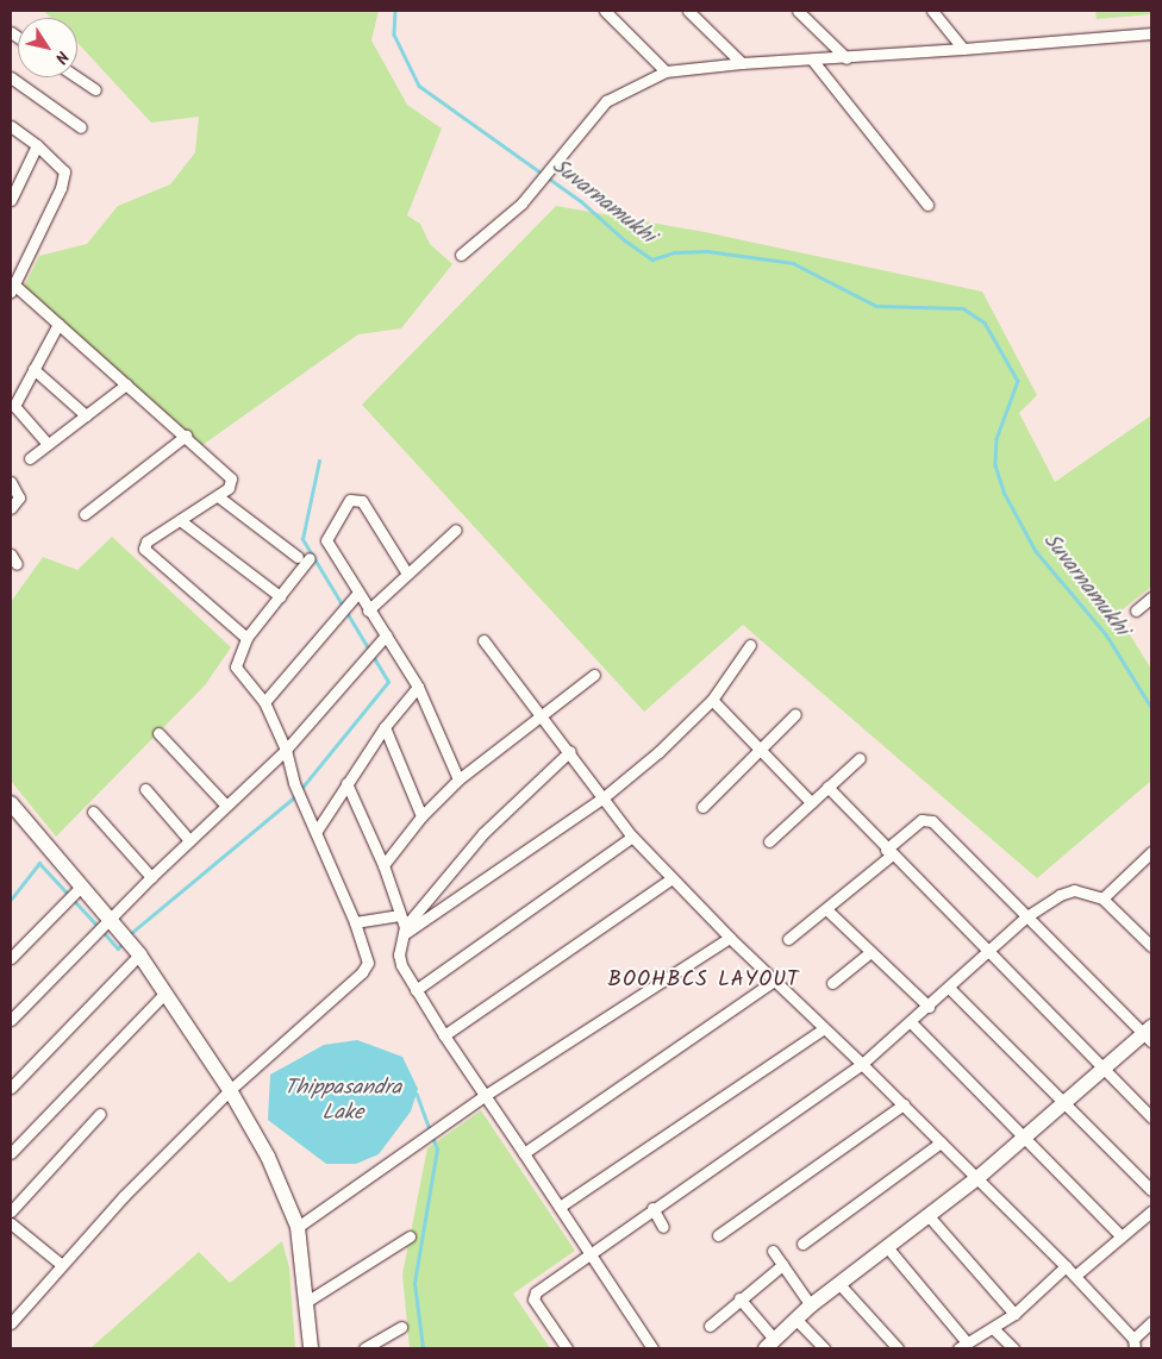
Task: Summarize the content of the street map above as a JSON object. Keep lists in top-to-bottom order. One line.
{"districts":["BOOHBCS LAYOUT"],"water":["Suvarnamukhi","Thippasandra Lake"],"north":"bottom right"}
